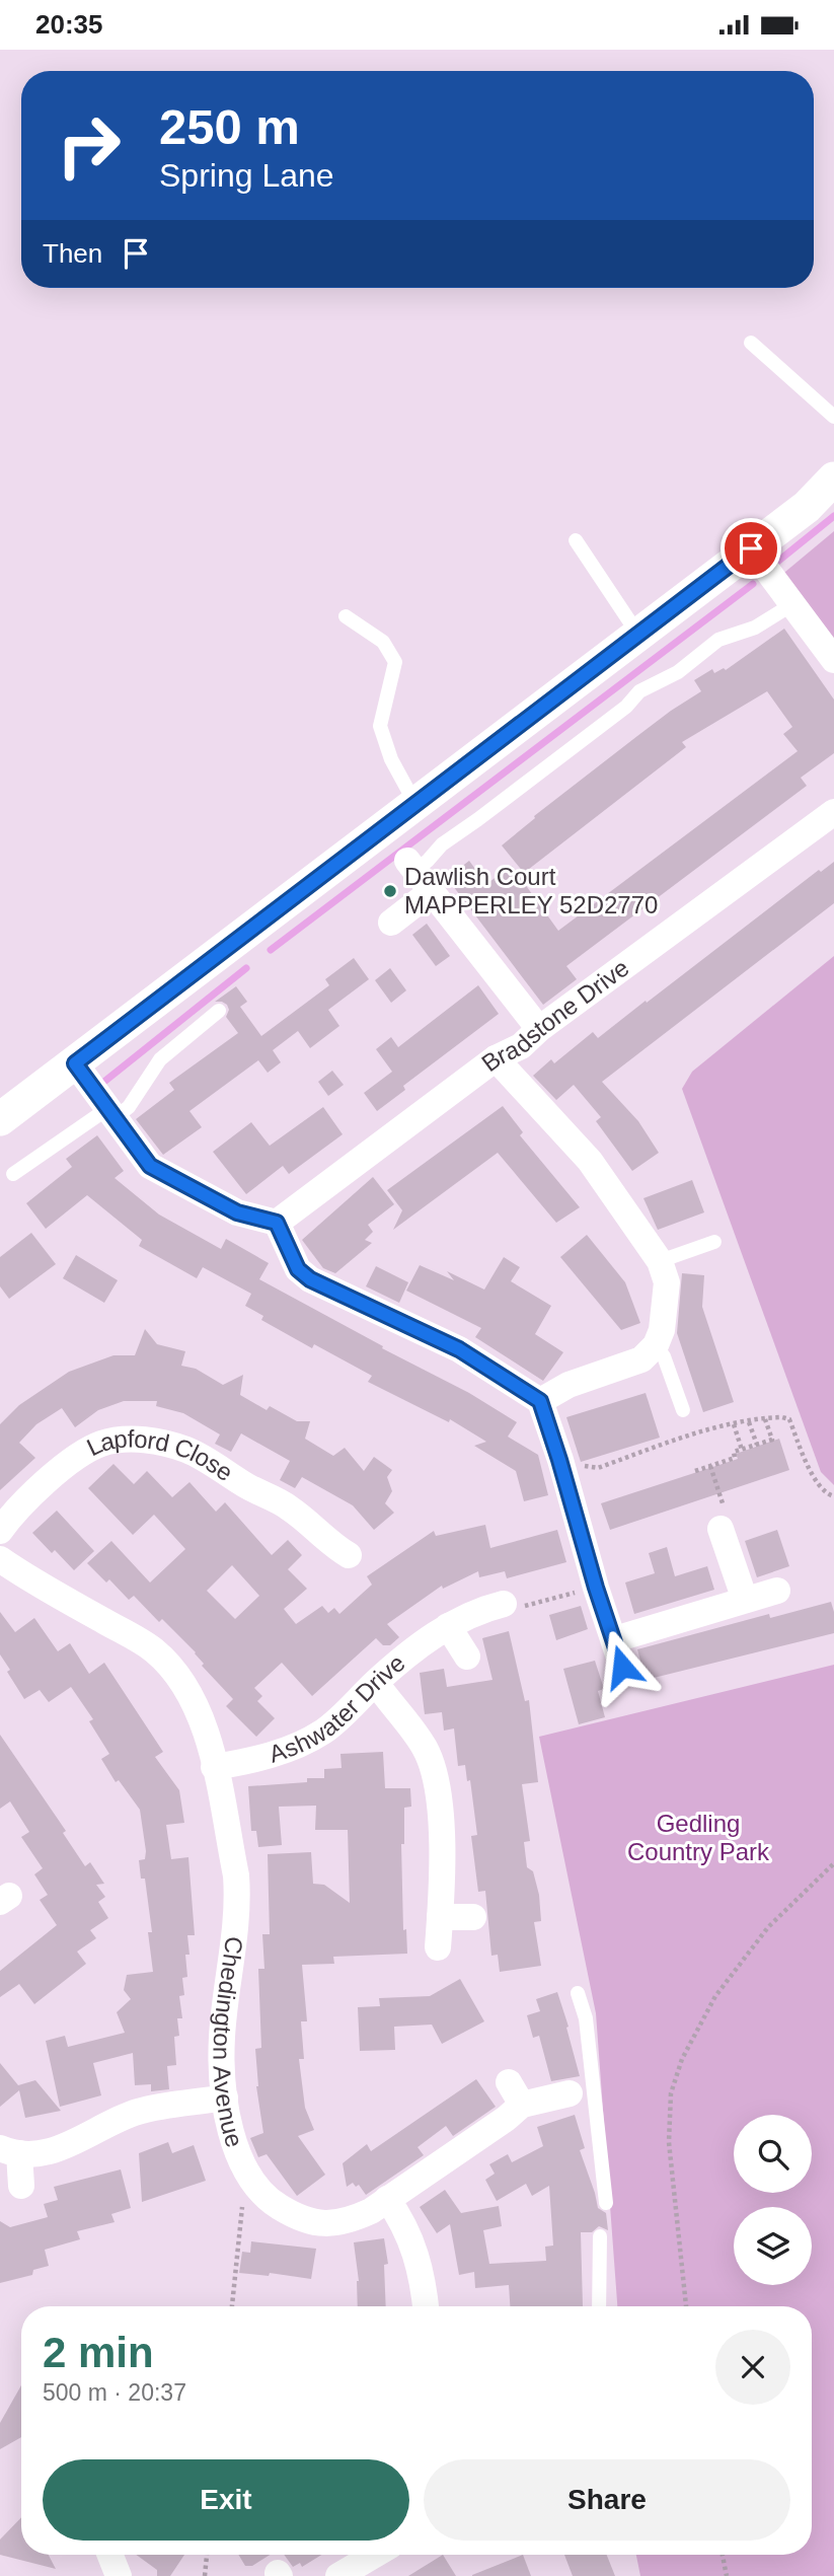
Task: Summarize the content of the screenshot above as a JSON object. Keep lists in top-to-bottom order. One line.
{"streets":{"street":["Bradstone Drive","Lapford Close","Ashwater Drive","Chedington Avenue"]},"crossings":[["Ashwater Drive","Chedington Avenue"]],"parks":["Gedling Country Park"],"places":["Dawlish Court MAPPERLEY 52D2770"],"page":{"status":"20:35","turn":["250 m","Spring Lane"],"then":"Then","heading":["2 min","500 m · 20:37"],"buttons":["Exit","Share"]}}
